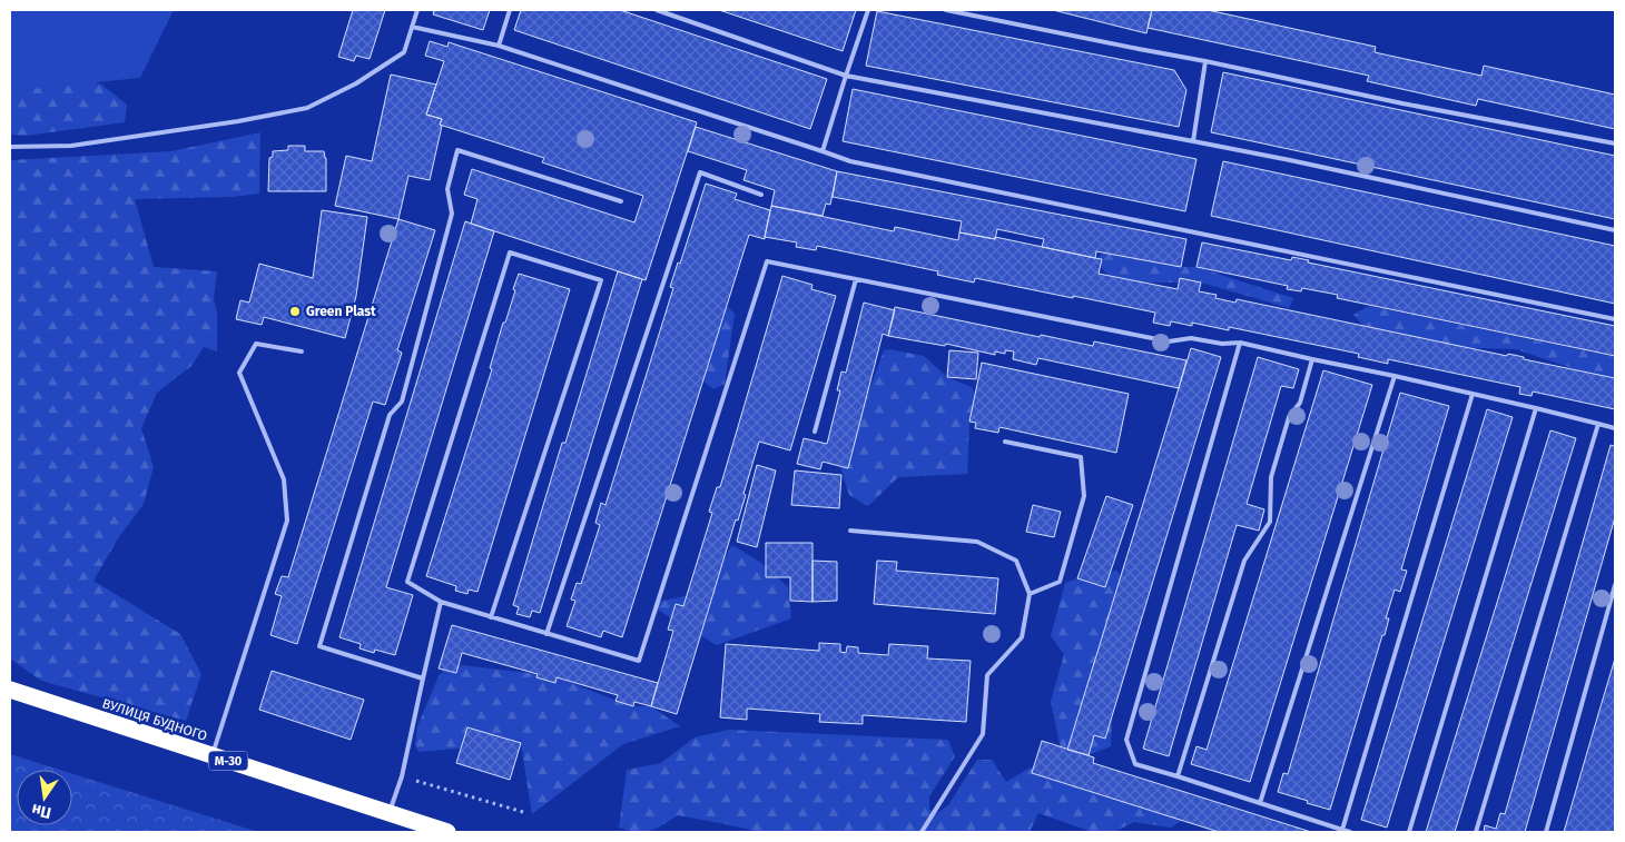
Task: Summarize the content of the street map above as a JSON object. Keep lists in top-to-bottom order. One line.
{"streets":{"highway":["ВУЛИЦЯ БУДНОГО","М-30"]},"places":["Green Plast"],"north":"bottom"}
